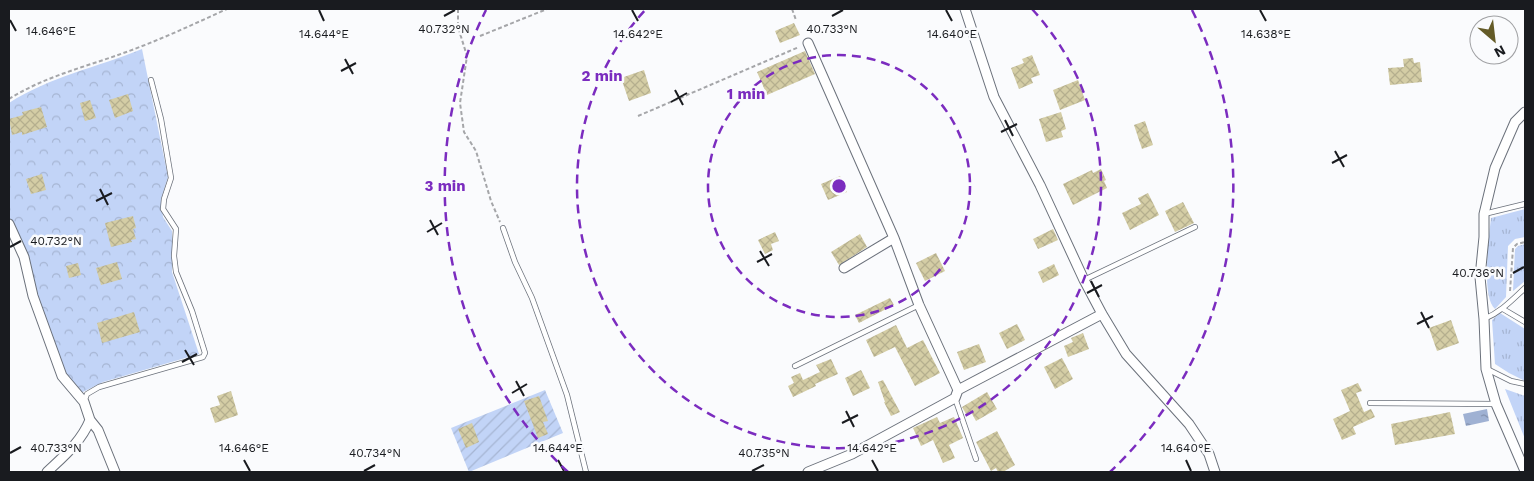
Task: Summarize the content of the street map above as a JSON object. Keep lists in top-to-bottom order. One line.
{"north":"bottom right","coordinates":["40.732°N","40.733°N","14.646°E","14.644°E","14.642°E","14.640°E","14.638°E","40.736°N","40.734°N","40.735°N"],"rings":["2 min","1 min","3 min"]}
